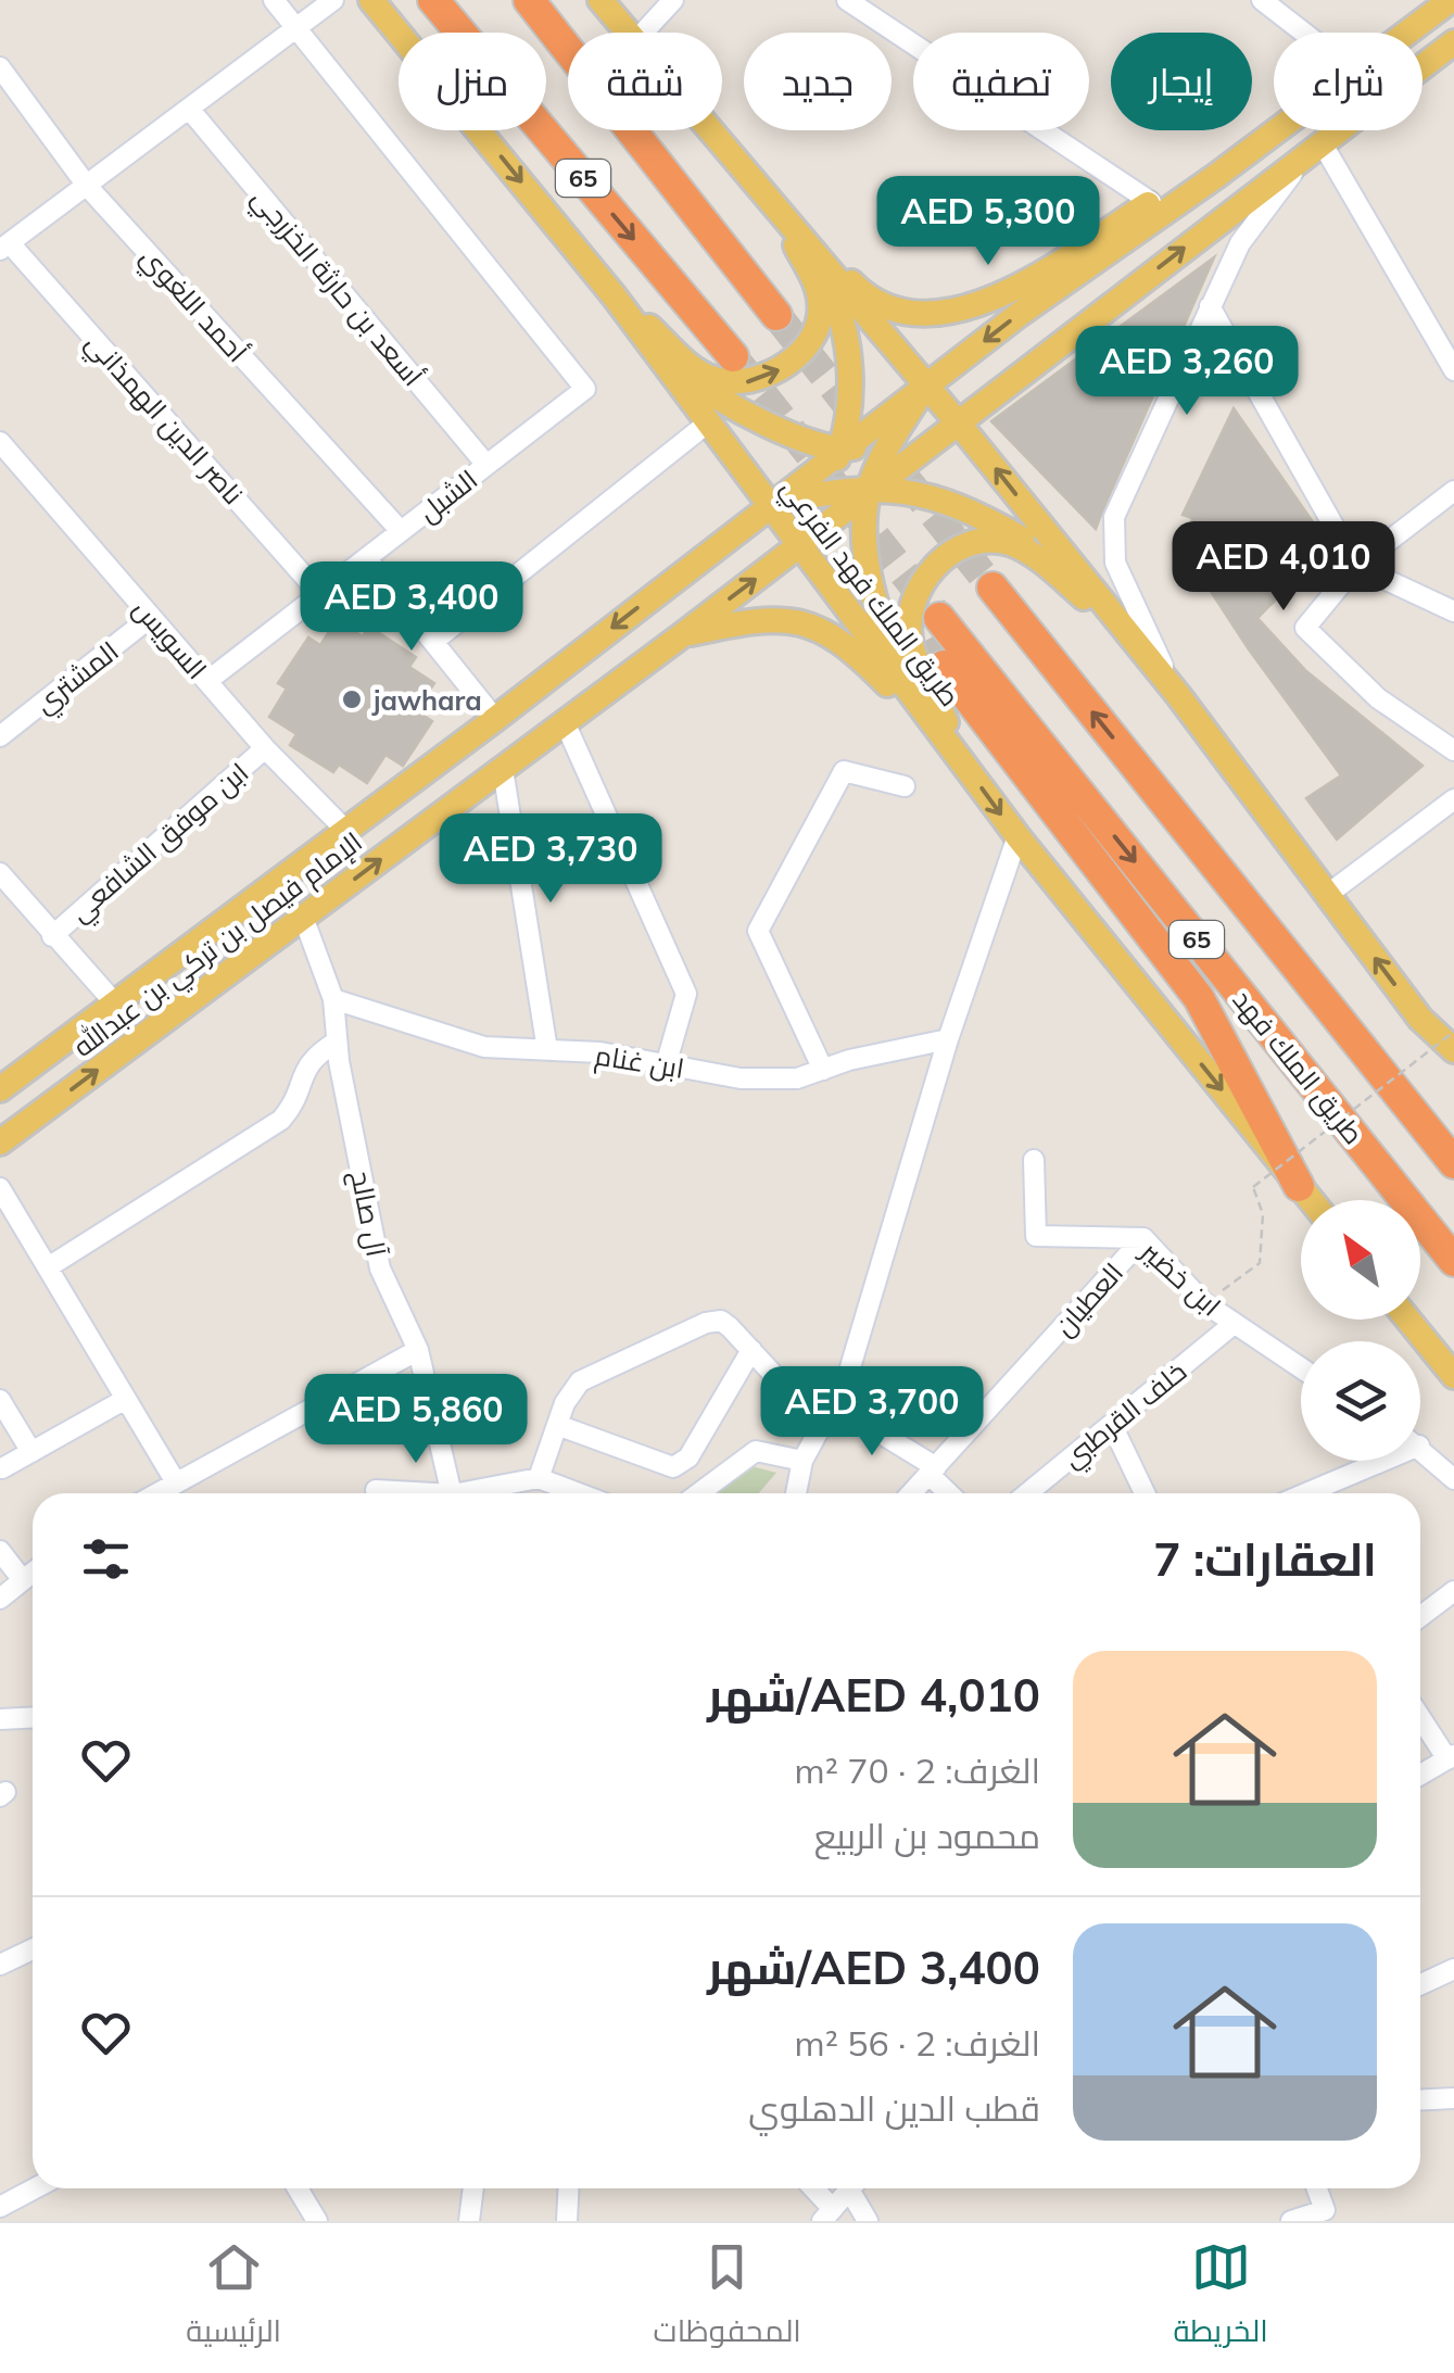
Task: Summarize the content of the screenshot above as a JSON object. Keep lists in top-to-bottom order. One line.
{"streets":{"highway":["65","طريق الملك فهد"],"main road":["طريق الملك فهد الفرعي","الإمام فيصل بن تركي بن عبدالله"],"street":["أسعد بن حارثة الخزرجي","أحمد اللغوي","ناصر الدين الهمذاني","الشبل","السويس","المشتري","ابن موفق الشافعي","ابن غنام","آل صالح","ابن خضير","العطيان","خلف القرطبي"]},"crossings":[["أسعد بن حارثة الخزرجي","الشبل"],["أحمد اللغوي","الشبل"],["ناصر الدين الهمذاني","الشبل"],["الشبل","السويس"],["طريق الملك فهد الفرعي","الإمام فيصل بن تركي بن عبدالله"],["السويس","المشتري"],["السويس","ابن موفق الشافعي"],["السويس","الإمام فيصل بن تركي بن عبدالله"],["الإمام فيصل بن تركي بن عبدالله","آل صالح"],["ابن غنام","آل صالح"],["ابن خضير","العطيان"],["ابن خضير","خلف القرطبي"]],"places":["jawhara"],"north":"top left","page":{"chip":["شراء","إيجار","تصفية","جديد","شقة","منزل"],"price":["AED 5,300","AED 3,260","AED 4,010","AED 3,400","AED 3,730","AED 3,700","AED 5,860"],"heading":"العقارات: 7","list":[{"name":"AED 4,010/شهر","note":"الغرف: 2 · 70 m² · محمود بن الربيع"},{"name":"AED 3,400/شهر","note":"الغرف: 2 · 56 m² · قطب الدين الدهلوي"}],"tabs":["الخريطة","المحفوظات","الرئيسية"]}}
